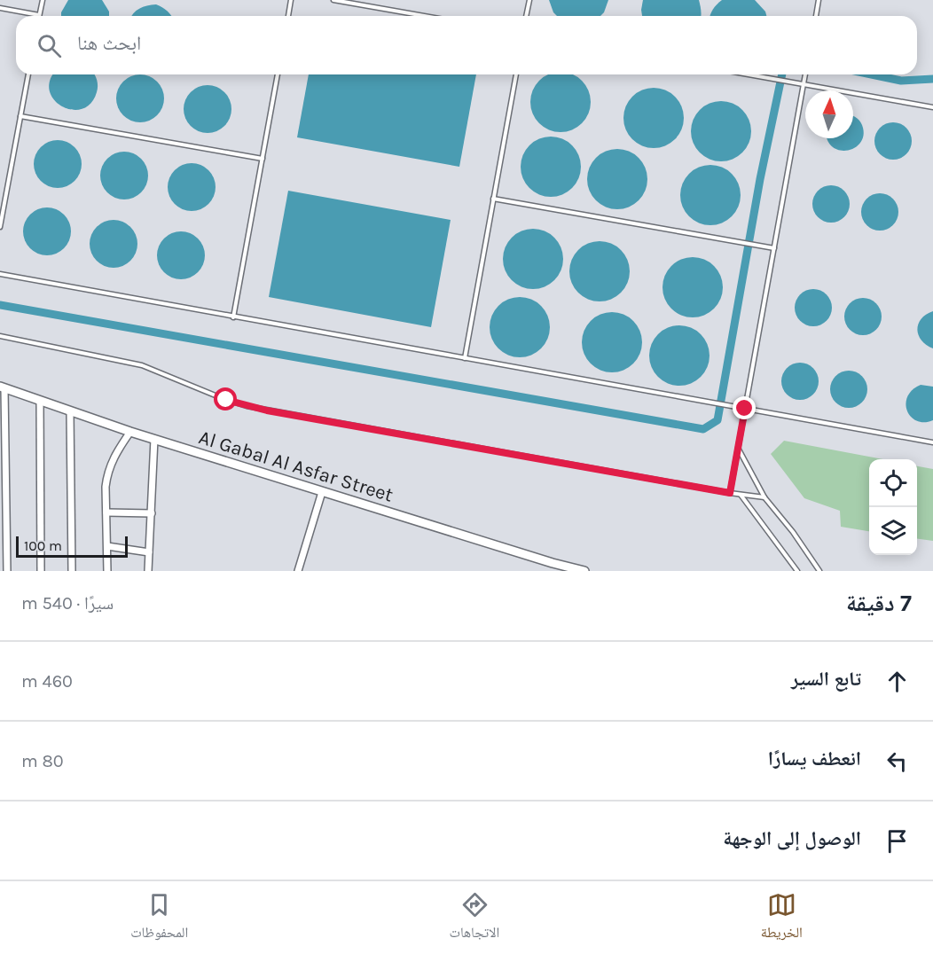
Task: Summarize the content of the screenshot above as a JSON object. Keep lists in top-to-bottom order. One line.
{"streets":{"street":["Al Gabal Al Asfar Street"]},"scale_bar":"100 m","north":"top","page":{"search":"ابحث هنا","scale":"100 m","heading":["7 دقيقة","سيرًا · 540 m"],"list":[["تابع السير","460 m"],["انعطف يسارًا","80 m"],"الوصول إلى الوجهة"],"nav":["الخريطة","الاتجاهات","المحفوظات"]}}
